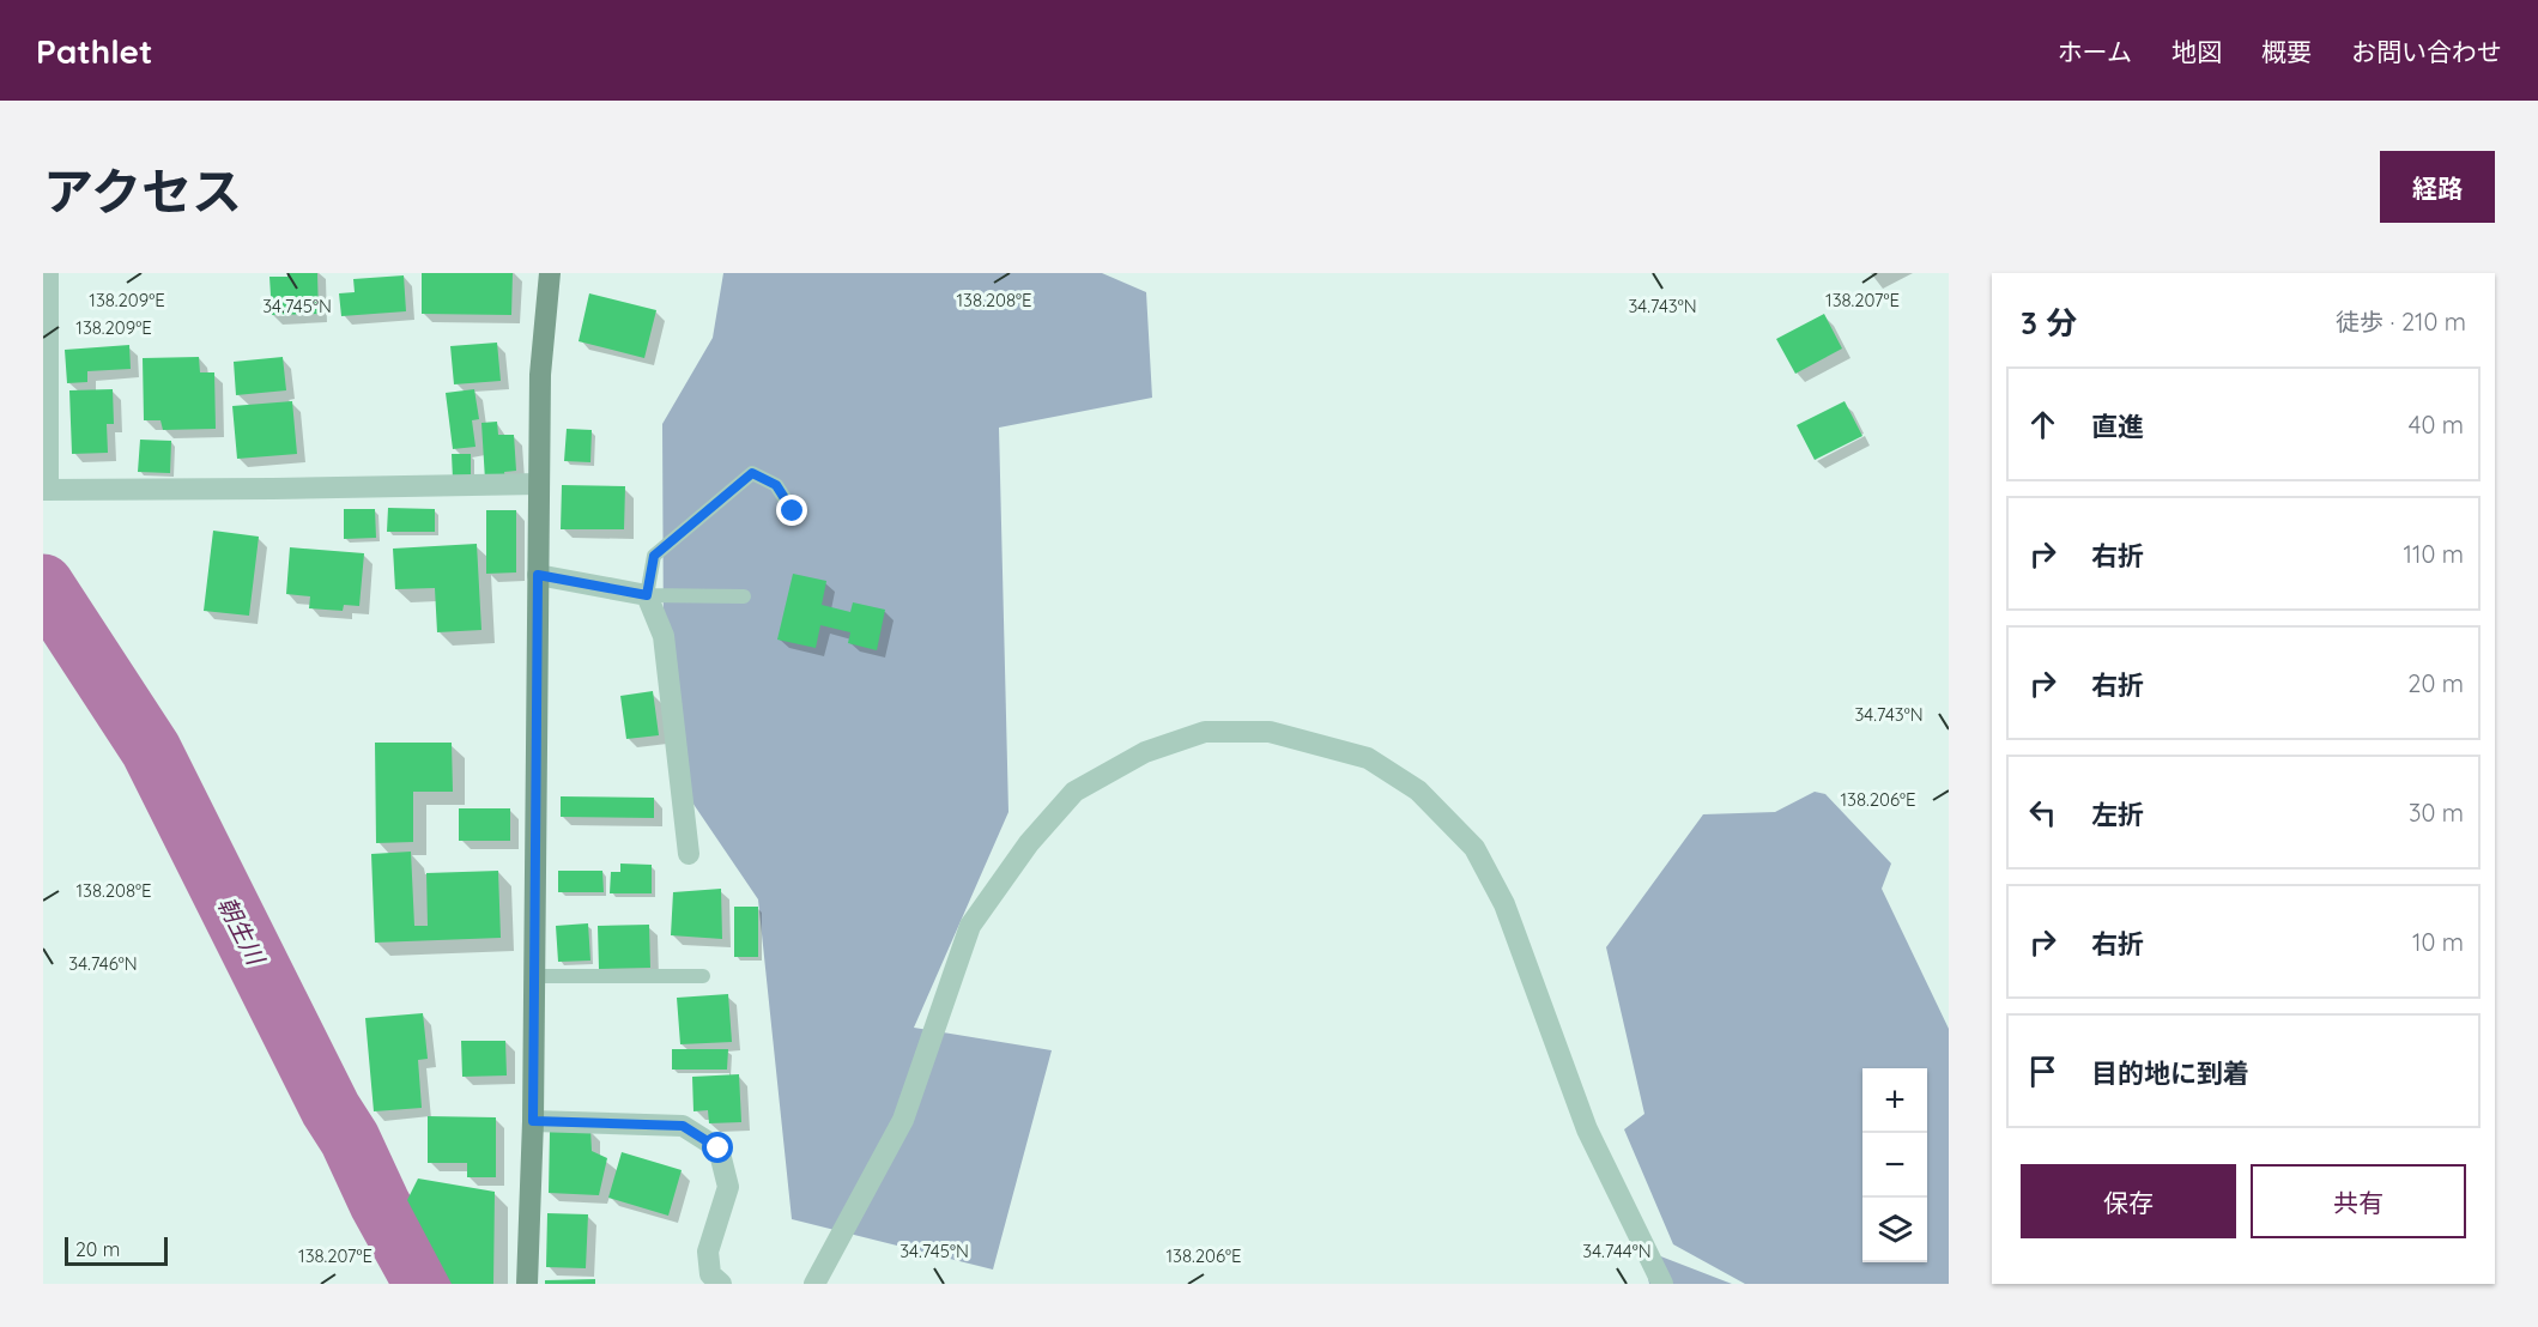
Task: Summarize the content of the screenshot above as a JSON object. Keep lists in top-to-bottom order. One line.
{"water":["朝生川"],"scale_bar":"20 m","page":{"header":"Pathlet","nav":["ホーム","地図","概要","お問い合わせ"],"title":"アクセス","buttons":["経路",["保存","共有"]],"heading":["3 分","徒歩 · 210 m"],"list":[["直進","40 m"],["右折","110 m"],["右折","20 m"],["左折","30 m"],["右折","10 m"],"目的地に到着"],"map_buttons":["+","−"],"scale":"20 m"},"coordinates":["138.209°E","138.208°E","138.207°E","34.745°N","34.743°N","138.206°E","34.746°N","34.744°N"]}
